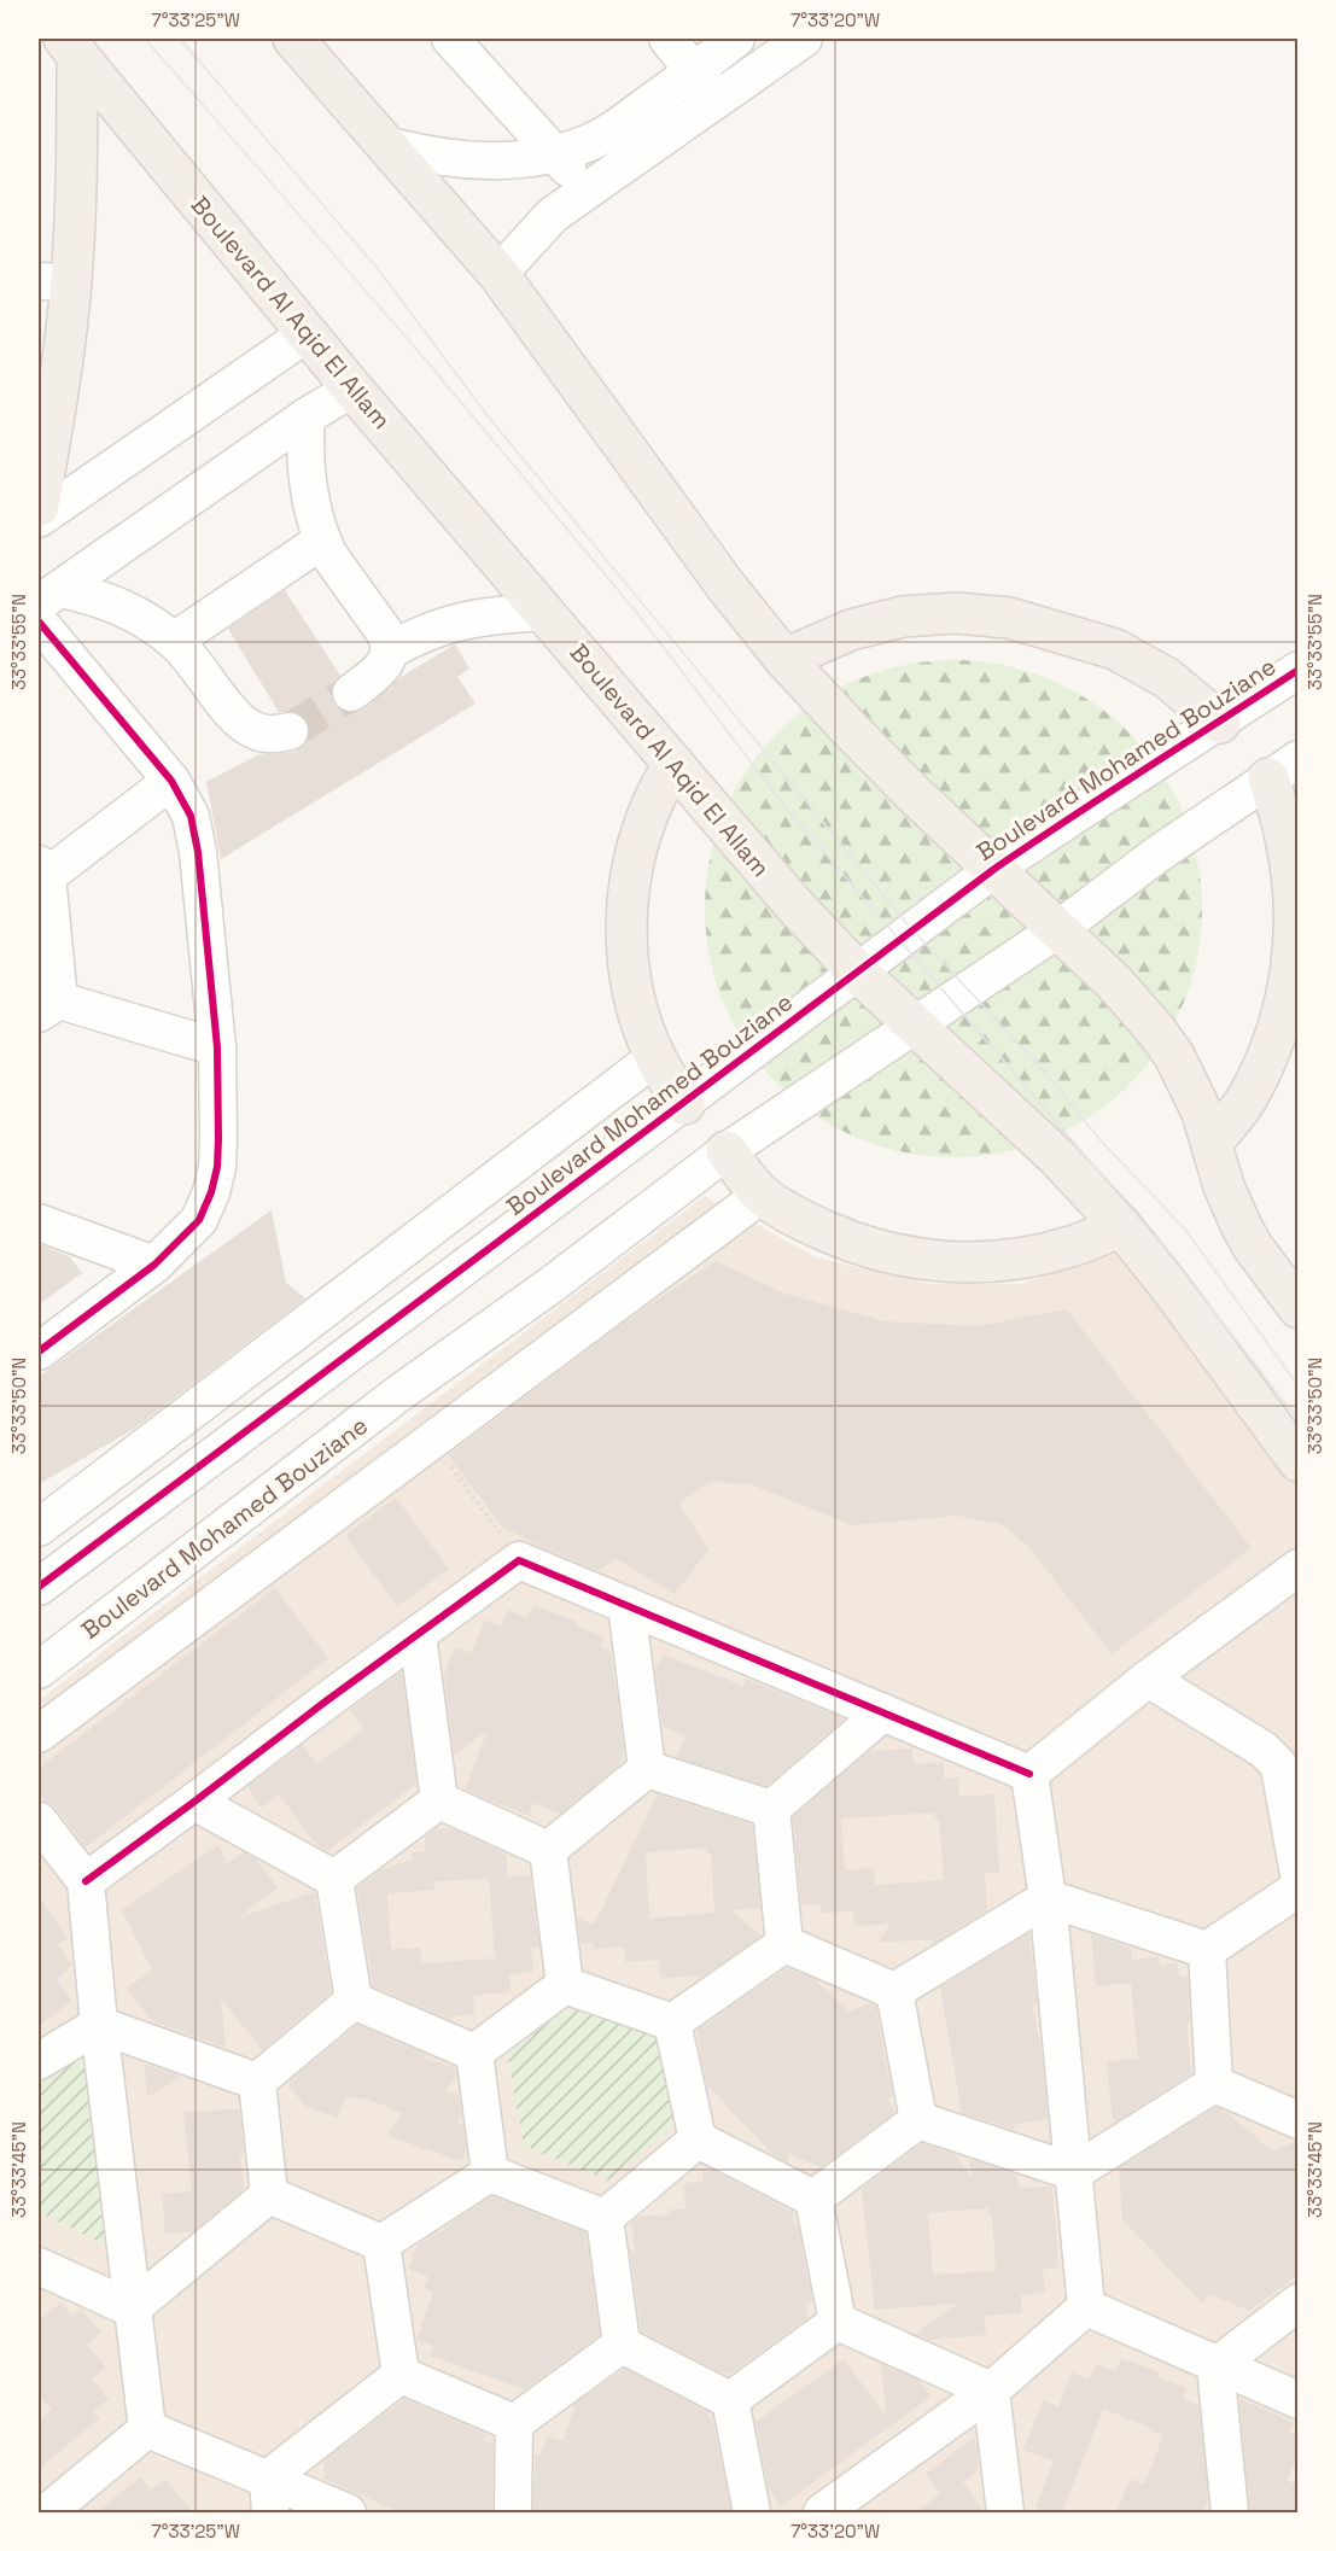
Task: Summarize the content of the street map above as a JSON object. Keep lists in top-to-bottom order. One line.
{"streets":{"main road":["Boulevard Al Aqid El Allam"],"street":["Boulevard Mohamed Bouziane"]},"crossings":[["Boulevard Al Aqid El Allam","Boulevard Mohamed Bouziane"]],"coordinates":["7°33'25\"W","7°33'20\"W","33°33'55\"N","33°33'50\"N","33°33'45\"N"]}
